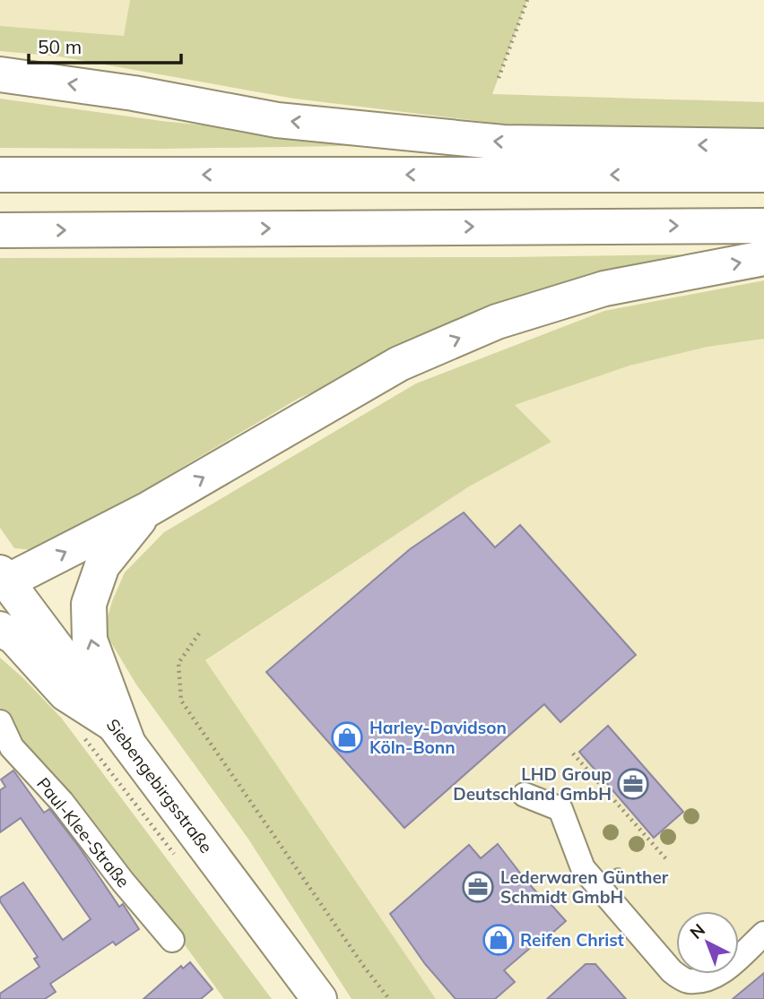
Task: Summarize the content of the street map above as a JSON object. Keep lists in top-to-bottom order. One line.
{"streets":{"main road":["Siebengebirgsstraße"],"street":["Paul-Klee-Straße"]},"places":{"shop":["Harley-Davidson Köln-Bonn","Reifen Christ"],"office":["LHD Group Deutschland GmbH","Lederwaren Günther Schmidt GmbH"]},"scale_bar":"50 m","north":"top left"}
